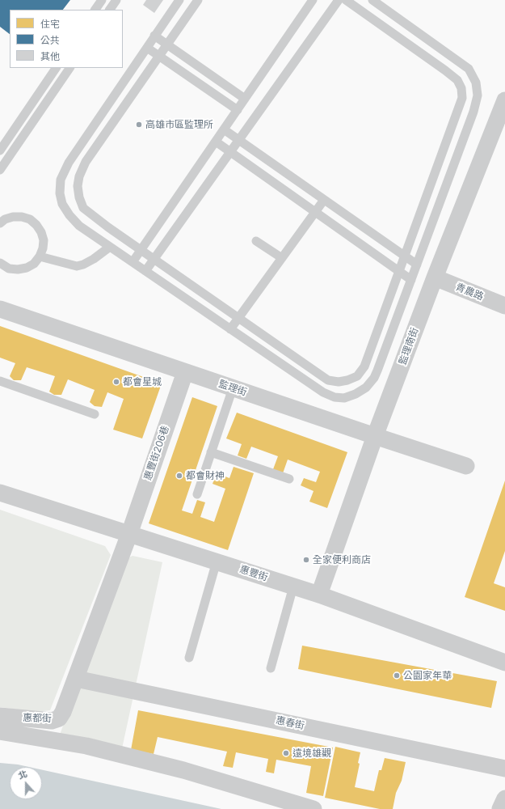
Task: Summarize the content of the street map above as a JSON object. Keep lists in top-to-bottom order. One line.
{"streets":{"street":["青農路","監理南街","監理街","惠豐街206巷","惠豐街","惠都街","惠春街"]},"crossings":[["青農路","監理南街"],["監理南街","監理街"],["監理南街","惠豐街"],["監理街","惠豐街206巷"],["惠豐街206巷","惠豐街"],["惠豐街206巷","惠都街"],["惠豐街206巷","惠春街"],["惠都街","惠春街"]],"places":["高雄市區監理所","都會星城","都會財神","全家便利商店","公園家年華","遠境雄觀"],"legend":["住宅","公共","其他"],"north":"top"}
